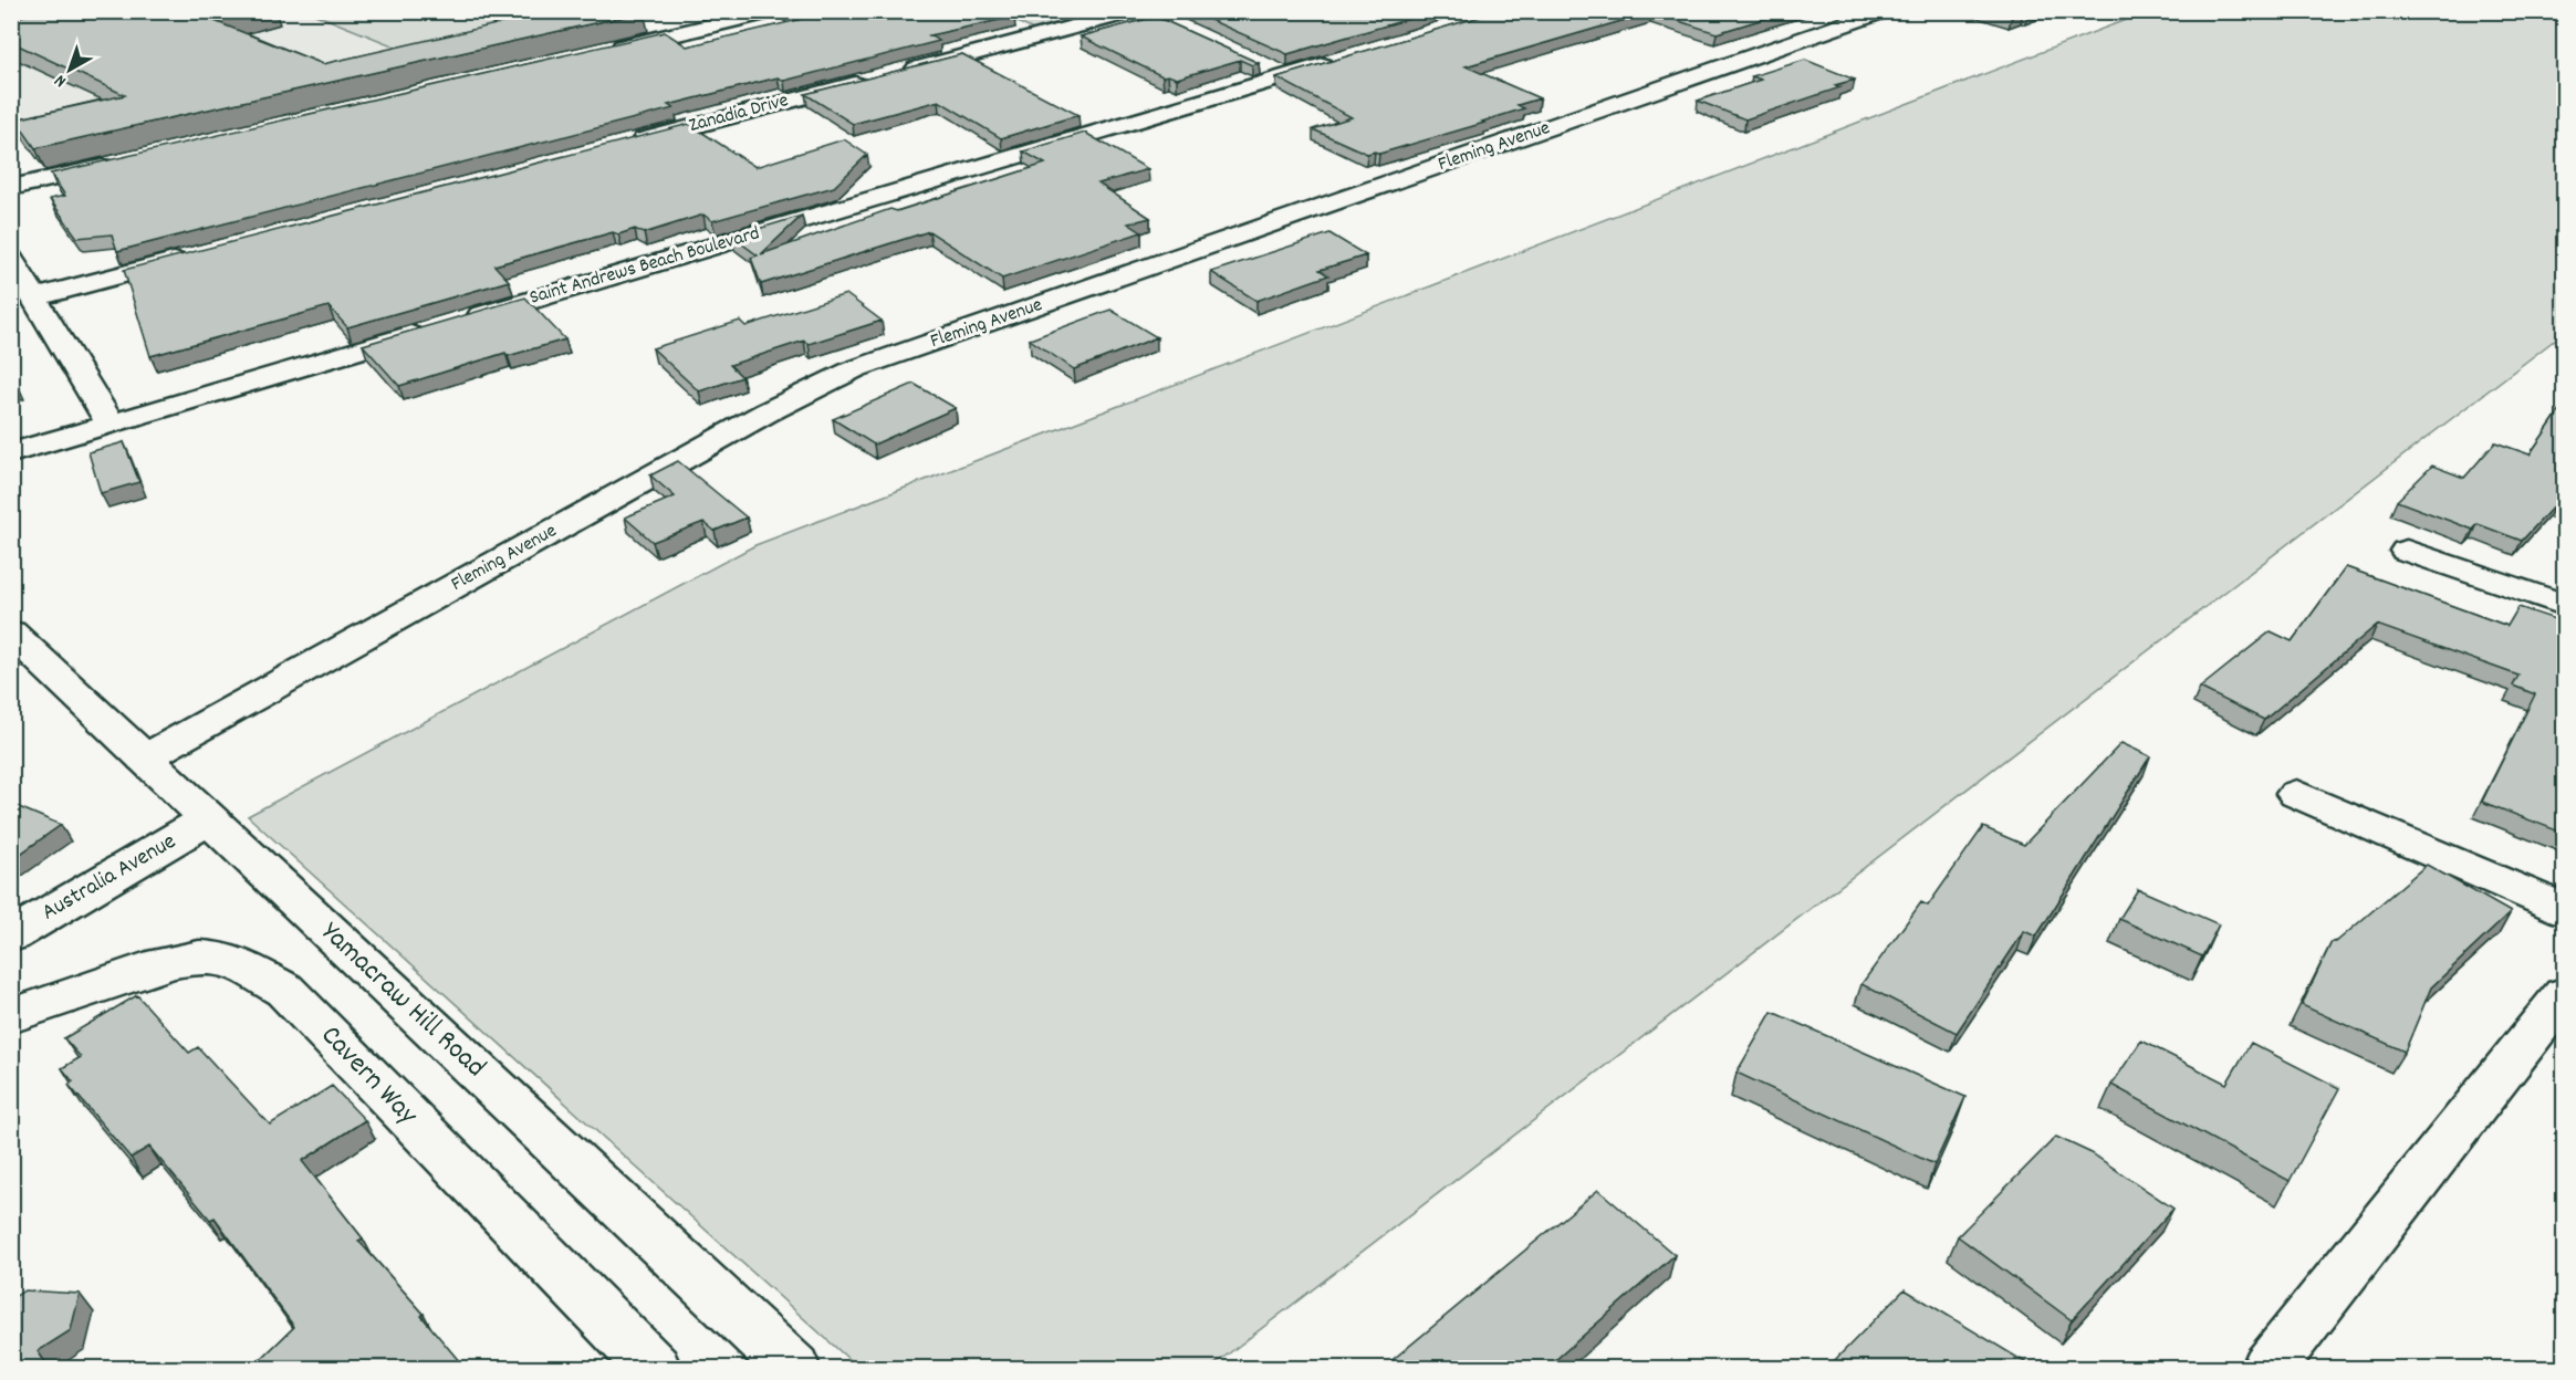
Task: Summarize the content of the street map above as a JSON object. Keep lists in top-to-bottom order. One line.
{"streets":{"street":["Zanadia Drive","Fleming Avenue","Saint Andrews Beach Boulevard","Australia Avenue","Yamacraw Hill Road","Cavern Way"]},"crossings":[["Fleming Avenue","Yamacraw Hill Road"],["Australia Avenue","Yamacraw Hill Road"]],"north":"bottom left"}
